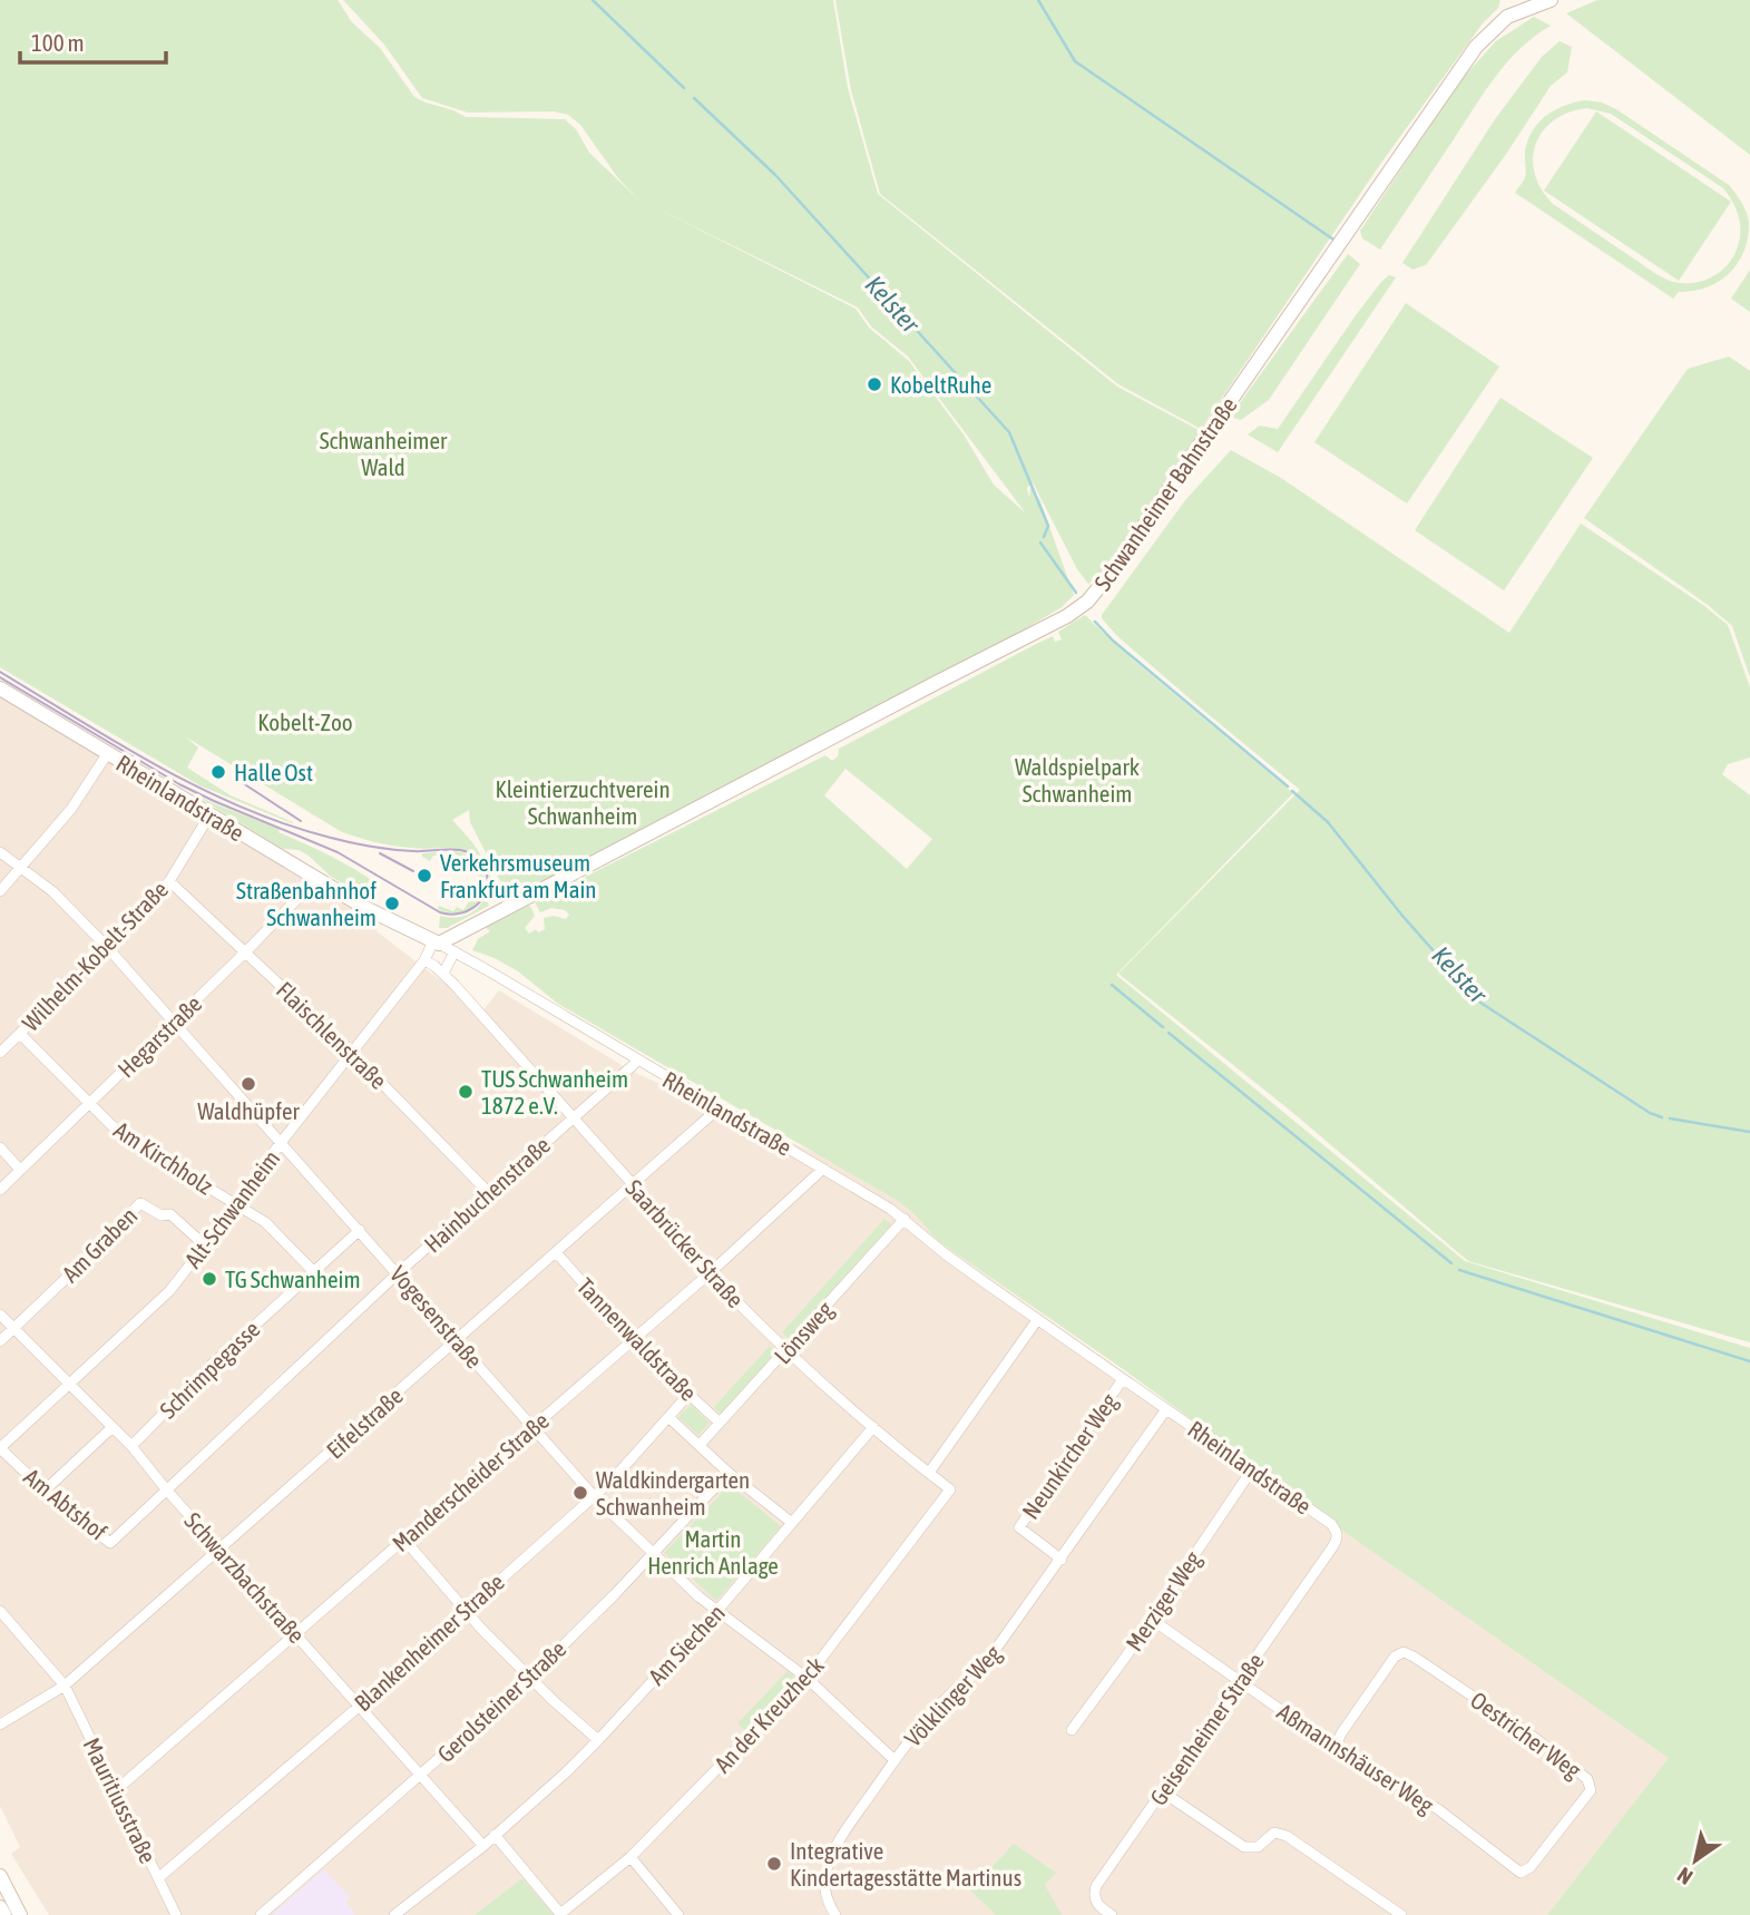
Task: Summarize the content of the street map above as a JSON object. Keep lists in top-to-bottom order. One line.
{"streets":{"street":["Schwanheimer Bahnstraße","Rheinlandstraße","Wilhelm-Kobelt-Straße","Flaischlenstraße","Hegarstraße","Am Kirchholz","Hainbuchenstraße","Alt-Schwanheim","Saarbrücker Straße","Am Graben","Vogesenstraße","Lönsweg","Tannenwaldstraße","Schrimpegasse","Eifelstraße","Neunkircher Weg","Manderscheider Straße","Am Abtshof","Schwarzbachstraße","Merziger Weg","Blankenheimer Straße","Am Siechen","Völklinger Weg","Gerolsteiner Straße","An der Kreuzheck","Geisenheimer Straße","Oestricher Weg","Aßmannshäuser Weg","Mauritiusstraße"]},"crossings":[["Schwanheimer Bahnstraße","Rheinlandstraße"],["Schwanheimer Bahnstraße","Alt-Schwanheim"],["Rheinlandstraße","Wilhelm-Kobelt-Straße"],["Rheinlandstraße","Hegarstraße"],["Rheinlandstraße","Hainbuchenstraße"],["Rheinlandstraße","Alt-Schwanheim"],["Rheinlandstraße","Lönsweg"],["Rheinlandstraße","Eifelstraße"],["Rheinlandstraße","Neunkircher Weg"],["Rheinlandstraße","Manderscheider Straße"],["Rheinlandstraße","Merziger Weg"],["Rheinlandstraße","Völklinger Weg"],["Rheinlandstraße","Geisenheimer Straße"],["Wilhelm-Kobelt-Straße","Flaischlenstraße"],["Wilhelm-Kobelt-Straße","Am Kirchholz"],["Wilhelm-Kobelt-Straße","Vogesenstraße"],["Flaischlenstraße","Hegarstraße"],["Flaischlenstraße","Hainbuchenstraße"],["Flaischlenstraße","Alt-Schwanheim"],["Hegarstraße","Am Kirchholz"],["Hegarstraße","Vogesenstraße"],["Am Kirchholz","Alt-Schwanheim"],["Am Kirchholz","Schrimpegasse"],["Hainbuchenstraße","Saarbrücker Straße"],["Hainbuchenstraße","Vogesenstraße"],["Hainbuchenstraße","Am Abtshof"],["Hainbuchenstraße","Schwarzbachstraße"],["Alt-Schwanheim","Saarbrücker Straße"],["Alt-Schwanheim","Am Graben"],["Alt-Schwanheim","Vogesenstraße"],["Alt-Schwanheim","Am Abtshof"],["Alt-Schwanheim","Schwarzbachstraße"],["Saarbrücker Straße","Lönsweg"],["Saarbrücker Straße","Eifelstraße"],["Saarbrücker Straße","Manderscheider Straße"],["Saarbrücker Straße","Am Siechen"],["Saarbrücker Straße","An der Kreuzheck"],["Am Graben","Schwarzbachstraße"],["Vogesenstraße","Schrimpegasse"],["Vogesenstraße","Eifelstraße"],["Vogesenstraße","Manderscheider Straße"],["Vogesenstraße","Blankenheimer Straße"],["Vogesenstraße","Am Siechen"],["Vogesenstraße","Völklinger Weg"],["Vogesenstraße","Gerolsteiner Straße"],["Vogesenstraße","An der Kreuzheck"],["Lönsweg","Tannenwaldstraße"],["Tannenwaldstraße","Eifelstraße"],["Tannenwaldstraße","Manderscheider Straße"],["Tannenwaldstraße","Blankenheimer Straße"],["Tannenwaldstraße","Am Siechen"],["Tannenwaldstraße","Gerolsteiner Straße"],["Schrimpegasse","Schwarzbachstraße"],["Eifelstraße","Schwarzbachstraße"],["Eifelstraße","Mauritiusstraße"],["Neunkircher Weg","Völklinger Weg"],["Manderscheider Straße","Schwarzbachstraße"],["Manderscheider Straße","Mauritiusstraße"],["Am Abtshof","Schwarzbachstraße"],["Schwarzbachstraße","Blankenheimer Straße"],["Schwarzbachstraße","Am Siechen"],["Schwarzbachstraße","Gerolsteiner Straße"],["Merziger Weg","Aßmannshäuser Weg"],["Blankenheimer Straße","Mauritiusstraße"],["Geisenheimer Straße","Aßmannshäuser Weg"],["Oestricher Weg","Aßmannshäuser Weg"]],"water":["Kelster"],"parks":["Schwanheimer Wald","Kobelt-Zoo","Waldspielpark Schwanheim","Kleintierzuchtverein Schwanheim","Martin Henrich Anlage"],"places":["KobeltRuhe","Halle Ost","Verkehrsmuseum Frankfurt am Main","Straßenbahnhof Schwanheim","Waldhüpfer","TUS Schwanheim 1872 e.V.","TG Schwanheim","Waldkindergarten Schwanheim","Integrative Kindertagesstätte Martinus"],"scale_bar":"100 m","north":"bottom left"}
